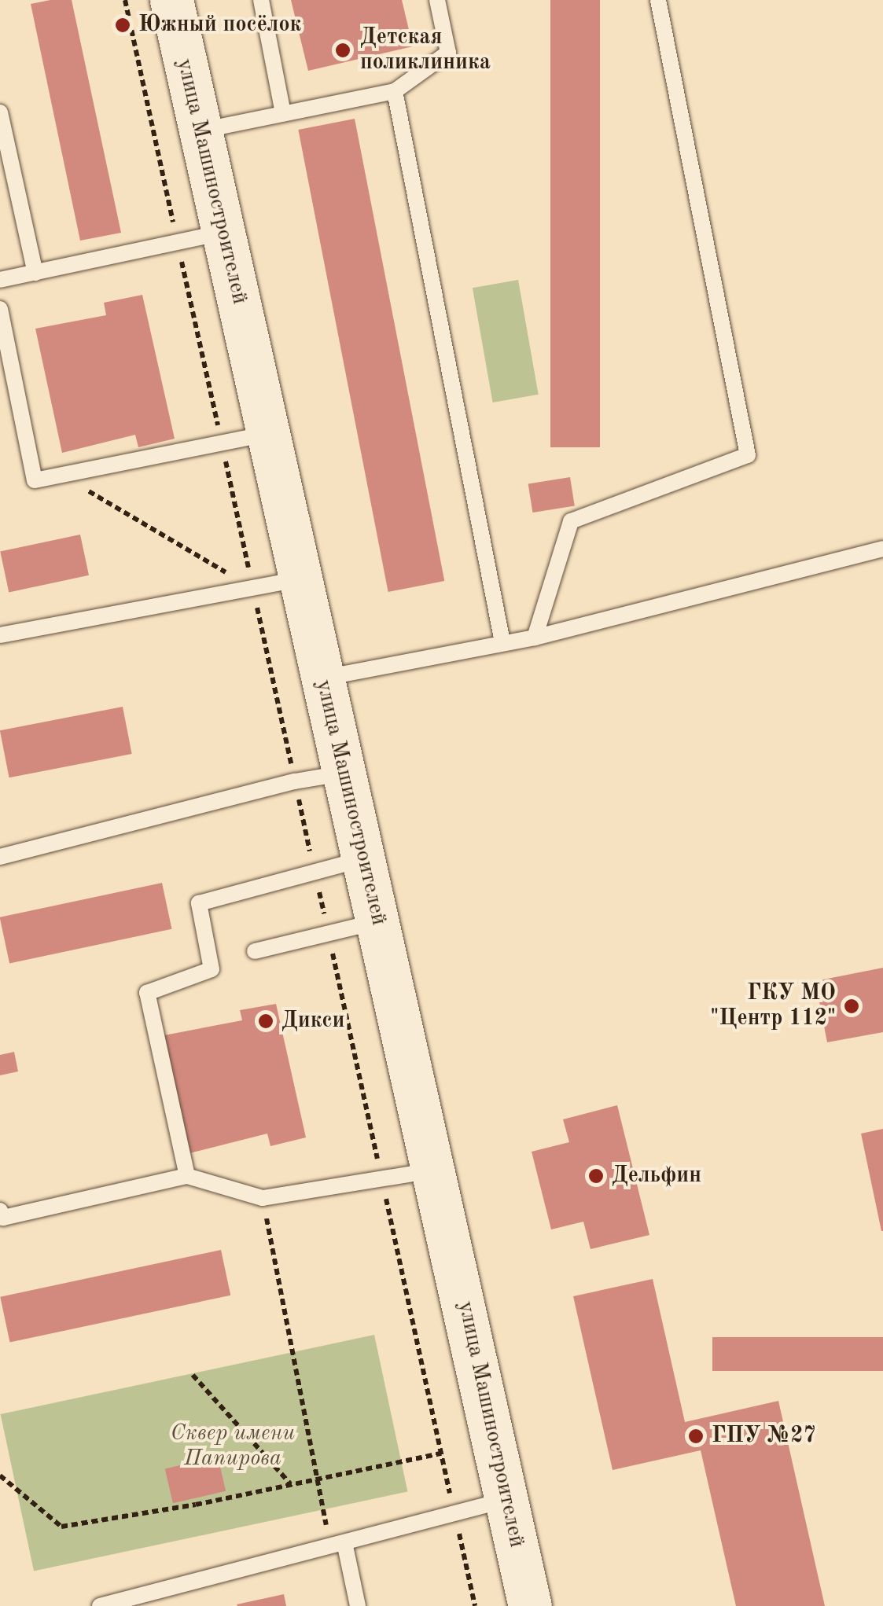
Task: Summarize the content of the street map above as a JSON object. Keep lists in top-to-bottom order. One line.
{"streets":{"street":["улица Машиностроителей"]},"parks":["Сквер имени Папирова"],"places":["Южный посёлок","Детская поликлиника","ГКУ МО \"Центр 112\"","Дикси","Дельфин","ГПУ №27"]}
